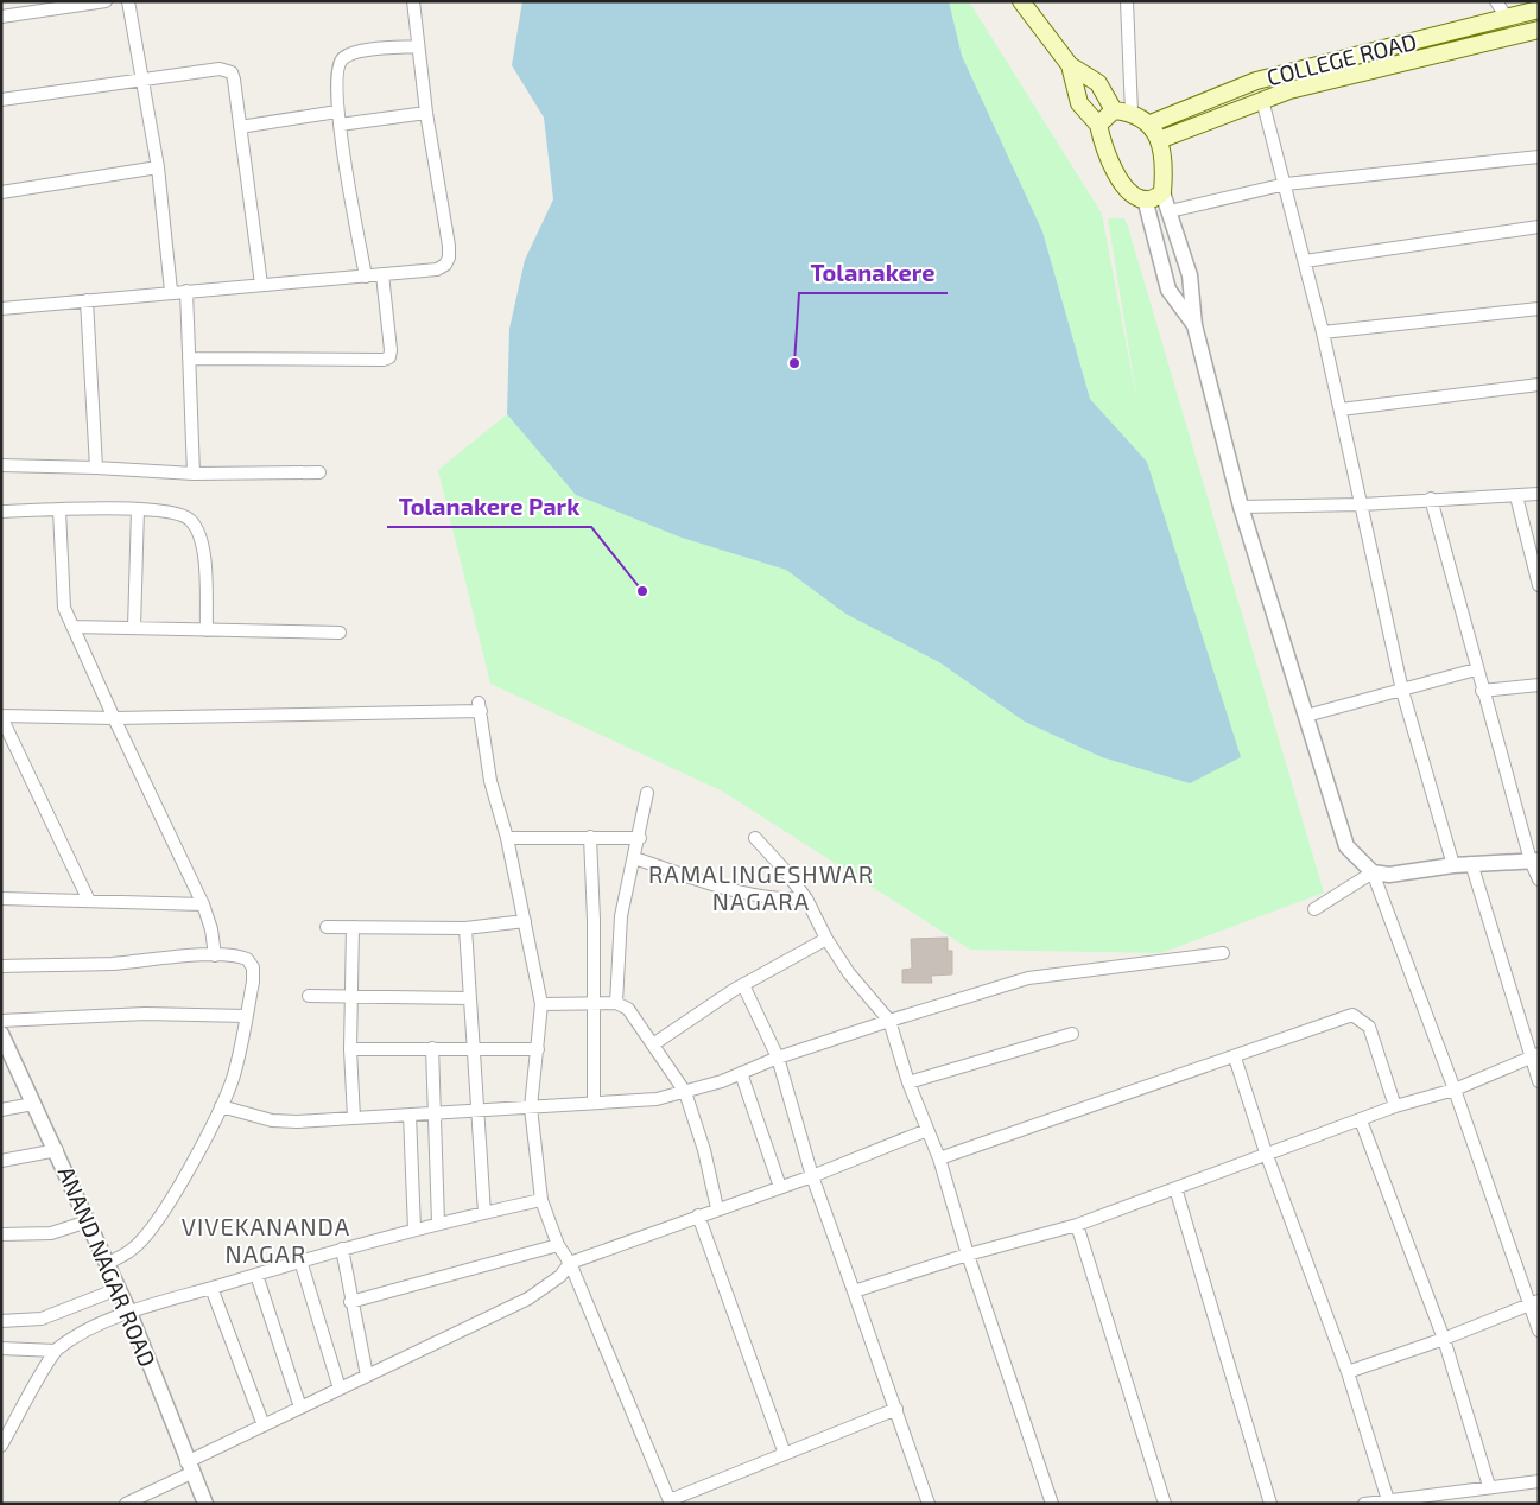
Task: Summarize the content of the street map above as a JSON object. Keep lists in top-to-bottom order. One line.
{"streets":{"main road":["COLLEGE ROAD"],"street":["ANAND NAGAR ROAD"]},"districts":["RAMALINGESHWAR NAGARA","VIVEKANANDA NAGAR"],"places":["Tolanakere","Tolanakere Park"]}
